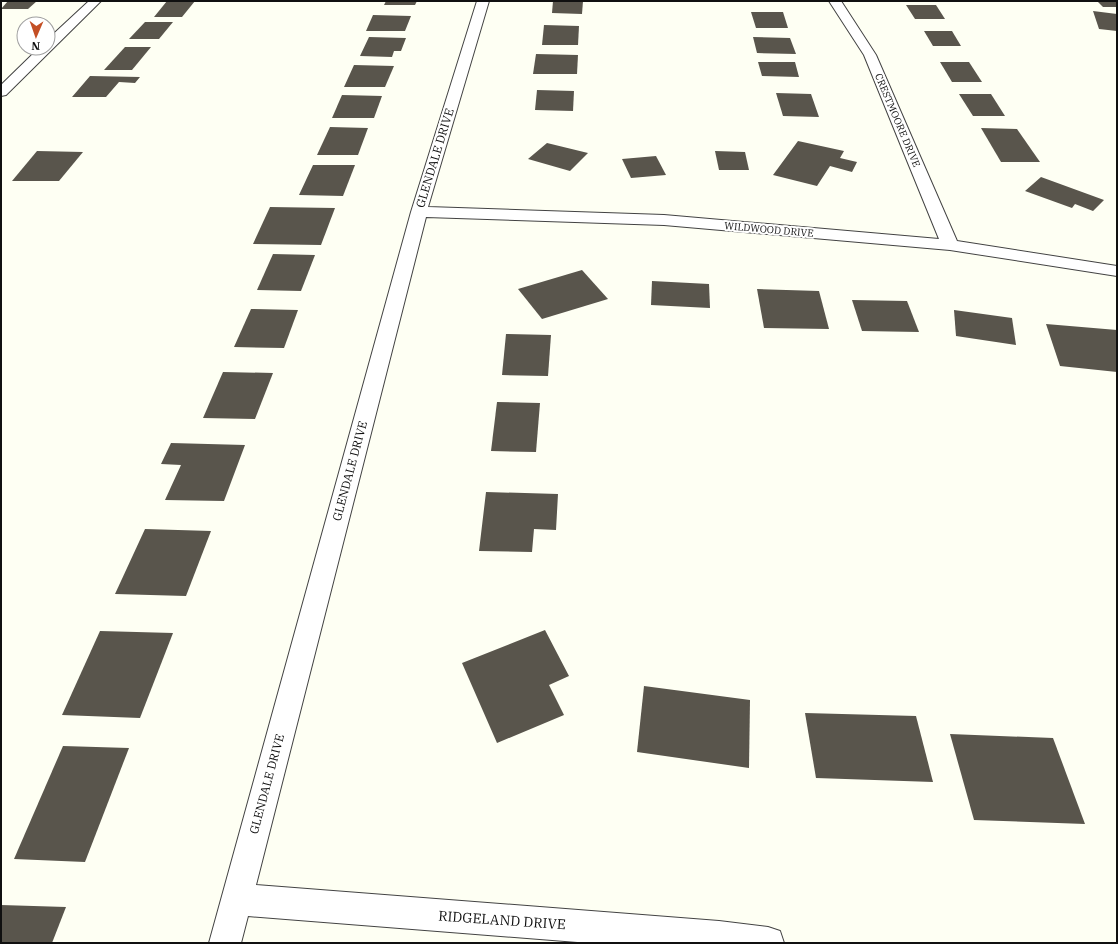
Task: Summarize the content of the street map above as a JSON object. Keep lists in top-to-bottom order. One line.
{"streets":{"street":["CRESTMOORE DRIVE","GLENDALE DRIVE","WILDWOOD DRIVE","RIDGELAND DRIVE"]},"crossings":[["CRESTMOORE DRIVE","WILDWOOD DRIVE"],["GLENDALE DRIVE","WILDWOOD DRIVE"],["GLENDALE DRIVE","RIDGELAND DRIVE"]],"north":"bottom"}
